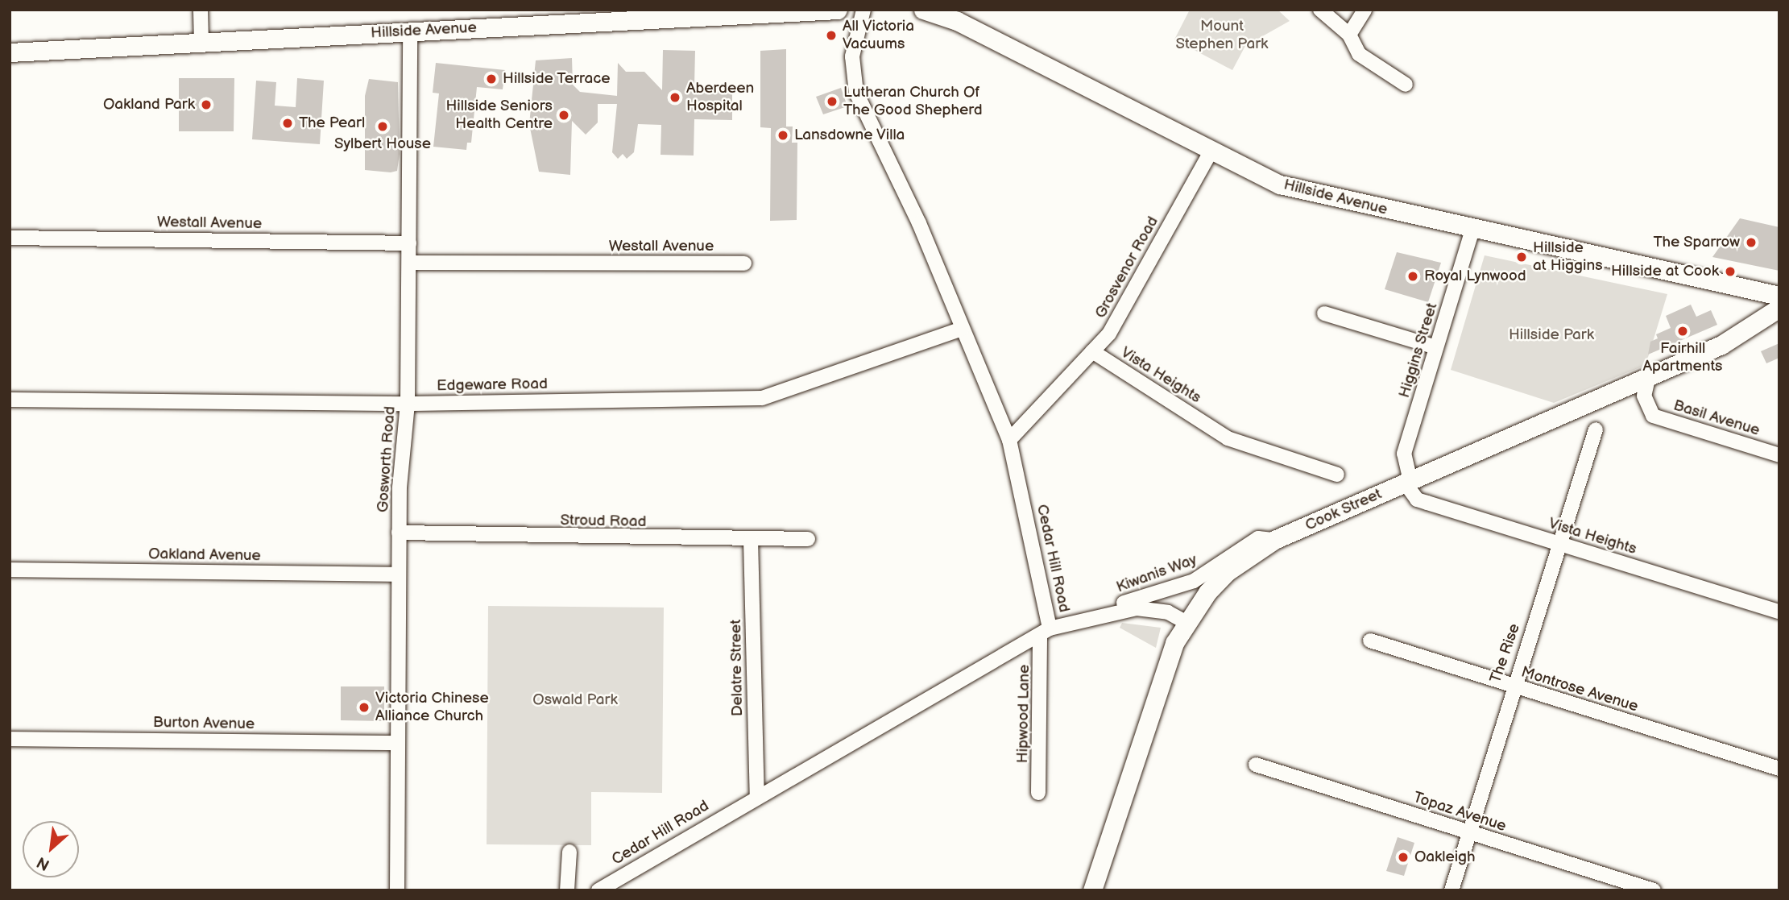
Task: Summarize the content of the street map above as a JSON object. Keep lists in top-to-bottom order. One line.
{"streets":{"main road":["Hillside Avenue","Cook Street"],"street":["Westall Avenue","Grosvenor Road","Higgins Street","Vista Heights","Edgeware Road","Basil Avenue","Gosworth Road","Stroud Road","Oakland Avenue","Cedar Hill Road","Kiwanis Way","The Rise","Delatre Street","Montrose Avenue","Hipwood Lane","Burton Avenue","Topaz Avenue"]},"crossings":[["Hillside Avenue","Grosvenor Road"],["Hillside Avenue","Higgins Street"],["Hillside Avenue","Gosworth Road"],["Westall Avenue","Gosworth Road"],["Grosvenor Road","Vista Heights"],["Grosvenor Road","Cedar Hill Road"],["Higgins Street","Vista Heights"],["Higgins Street","Cook Street"],["Vista Heights","Cook Street"],["Vista Heights","The Rise"],["Edgeware Road","Gosworth Road"],["Edgeware Road","Cedar Hill Road"],["Basil Avenue","Cook Street"],["Gosworth Road","Stroud Road"],["Gosworth Road","Oakland Avenue"],["Gosworth Road","Burton Avenue"],["Cook Street","Kiwanis Way"],["Stroud Road","Delatre Street"],["Cedar Hill Road","Kiwanis Way"],["Cedar Hill Road","Delatre Street"],["Cedar Hill Road","Hipwood Lane"],["Kiwanis Way","Hipwood Lane"],["The Rise","Montrose Avenue"],["The Rise","Topaz Avenue"]],"parks":["Mount Stephen Park","Hillside Park","Oswald Park"],"places":["All Victoria Vacuums","Hillside Terrace","Aberdeen Hospital","Lutheran Church Of The Good Shepherd","Oakland Park","Hillside Seniors Health Centre","The Pearl","Sylbert House","Lansdowne Villa","The Sparrow","Hillside at Higgins","Hillside at Cook","Royal Lynwood","Fairhill Apartments","Victoria Chinese Alliance Church","Oakleigh"],"north":"bottom left"}
